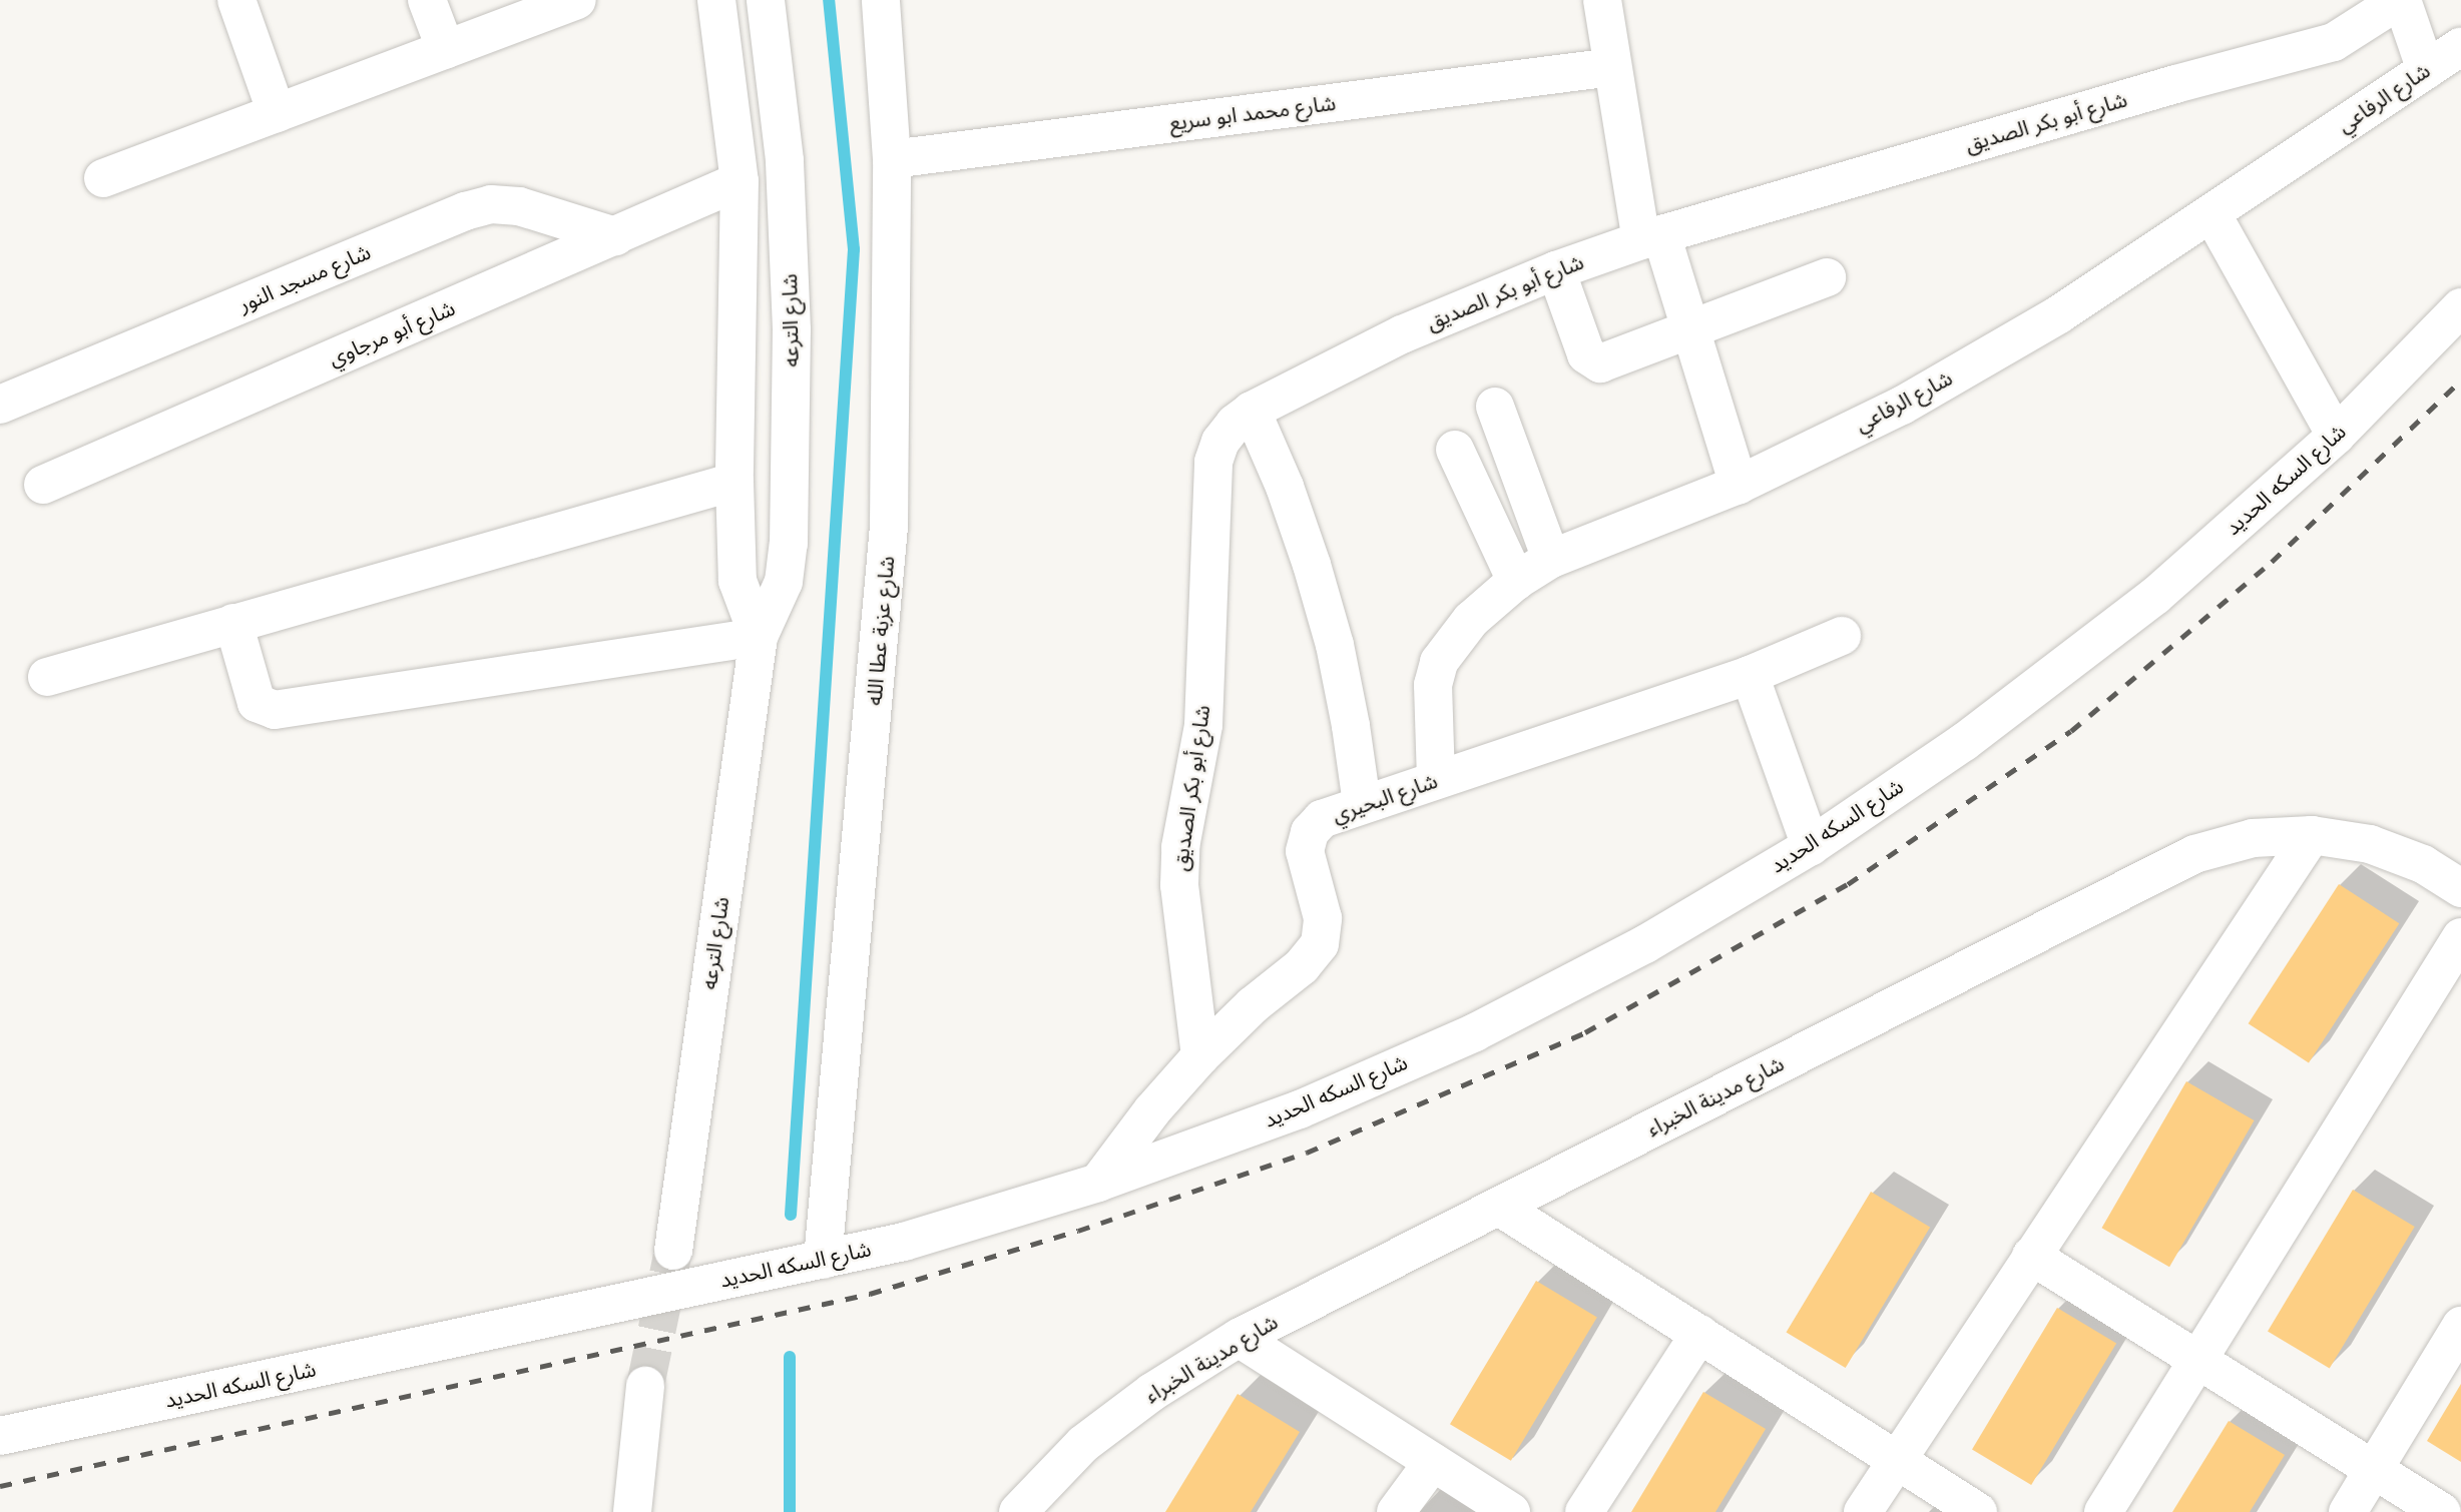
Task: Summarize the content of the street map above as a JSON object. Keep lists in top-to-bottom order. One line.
{"streets":{"street":["شارع الرفاعي","شارع محمد ابو سريع","شارع أبو بكر الصديق","شارع مسجد النور","شارع الترعه","شارع أبو مرجاوي","شارع السكه الحديد","شارع عزبة عطا الله","شارع البحيري","شارع مدينة الخبراء"]},"crossings":[["شارع الرفاعي","شارع البحيري"],["شارع محمد ابو سريع","شارع عزبة عطا الله"],["شارع أبو بكر الصديق","شارع البحيري"],["شارع مسجد النور","شارع أبو مرجاوي"],["شارع الترعه","شارع أبو مرجاوي"],["شارع السكه الحديد","شارع عزبة عطا الله"],["شارع السكه الحديد","شارع البحيري"]]}
